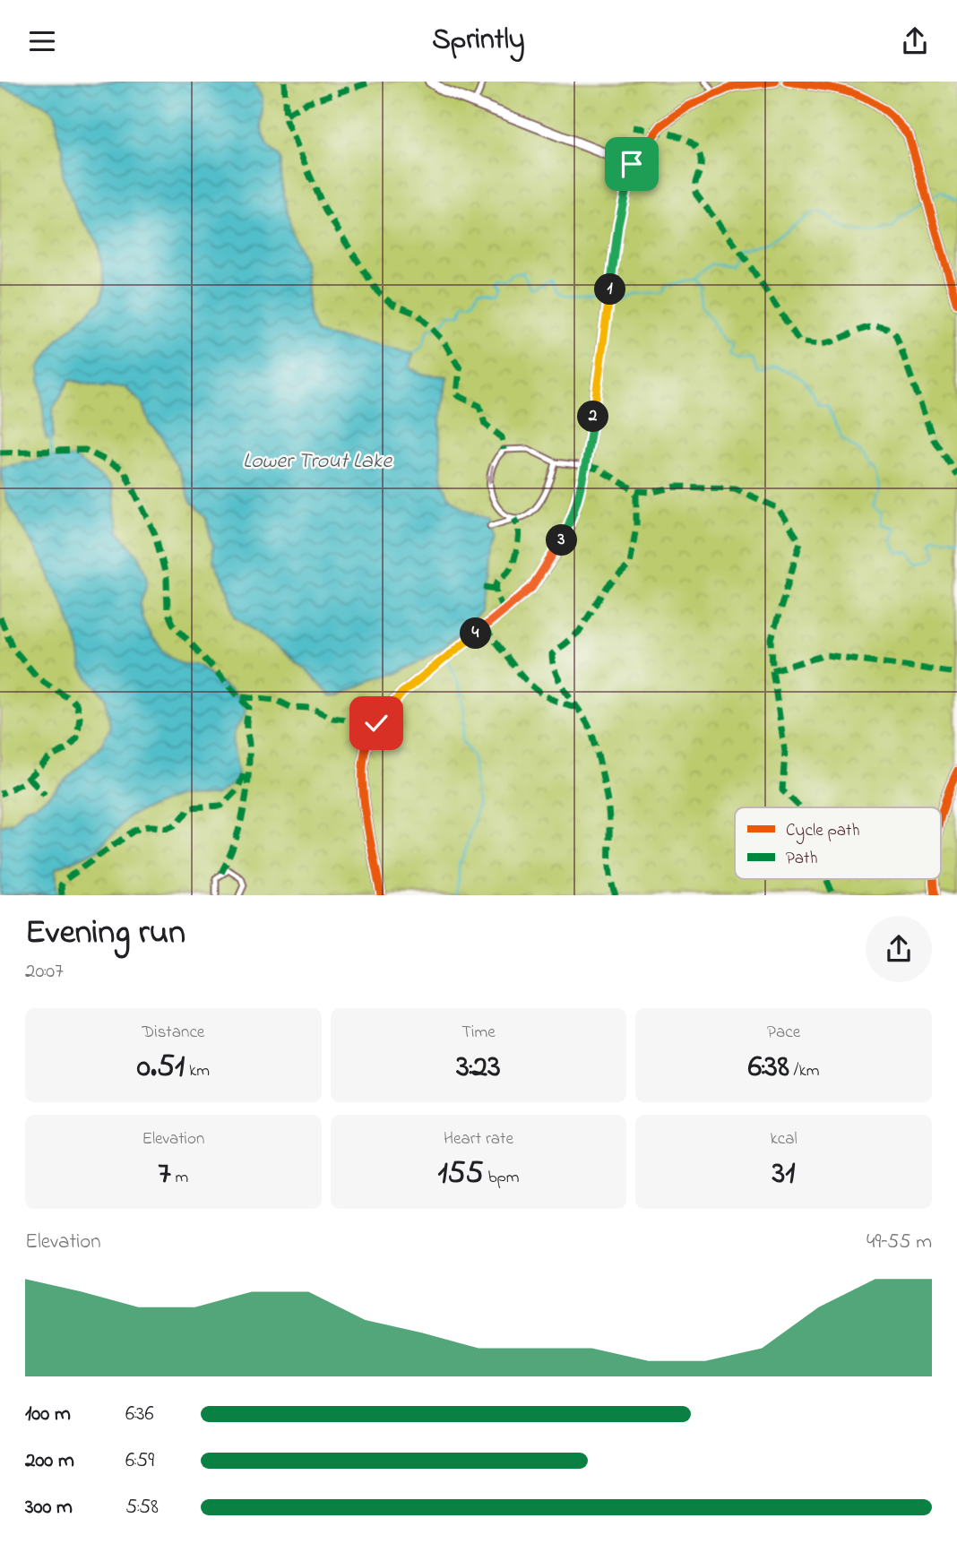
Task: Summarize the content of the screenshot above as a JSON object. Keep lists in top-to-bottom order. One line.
{"water":["Lower Trout Lake"],"legend":["Cycle path","Path"],"page":{"header":"Sprintly","pins":["1","2","3","4"],"heading":["Evening run","20:07"],"stats":[["Distance","0.51 km"],["Time","3:23"],["Pace","6:38 /km"],["Elevation","7 m"],["Heart rate","155 bpm"],["kcal","31"]],"chart":["Elevation","49–55 m"],"list":[{"name":"100 m","note":"6:36"},{"name":"200 m","note":"6:59"},{"name":"300 m","note":"5:58"}]}}
